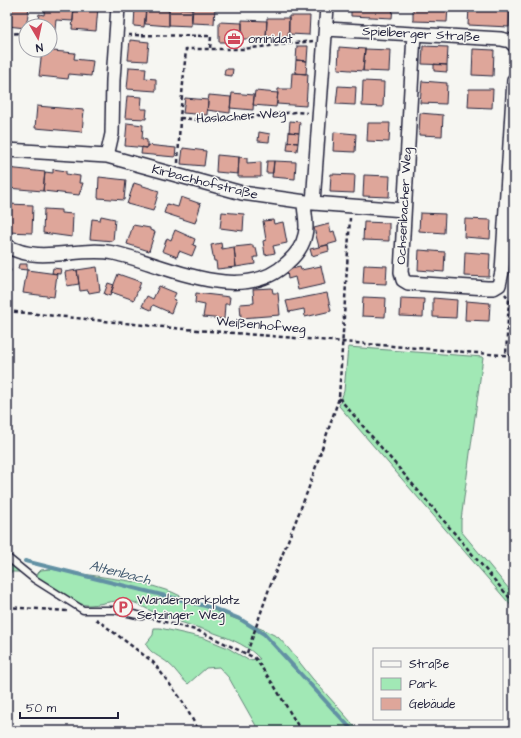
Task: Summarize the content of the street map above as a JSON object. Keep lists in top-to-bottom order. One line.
{"streets":{"street":["Spielberger Straße","Kirbachhofstraße","Ochsenbacher Weg"],"path":["Haslacher Weg","Weißenhofweg"]},"crossings":[["Spielberger Straße","Haslacher Weg"],["Spielberger Straße","Ochsenbacher Weg"],["Kirbachhofstraße","Ochsenbacher Weg"]],"water":["Altenbach"],"places":{"office":["omnidat"],"parking":["Wanderparkplatz Setzinger Weg"]},"legend":["Straße","Park","Gebäude"],"scale_bar":"50 m","north":"bottom"}
